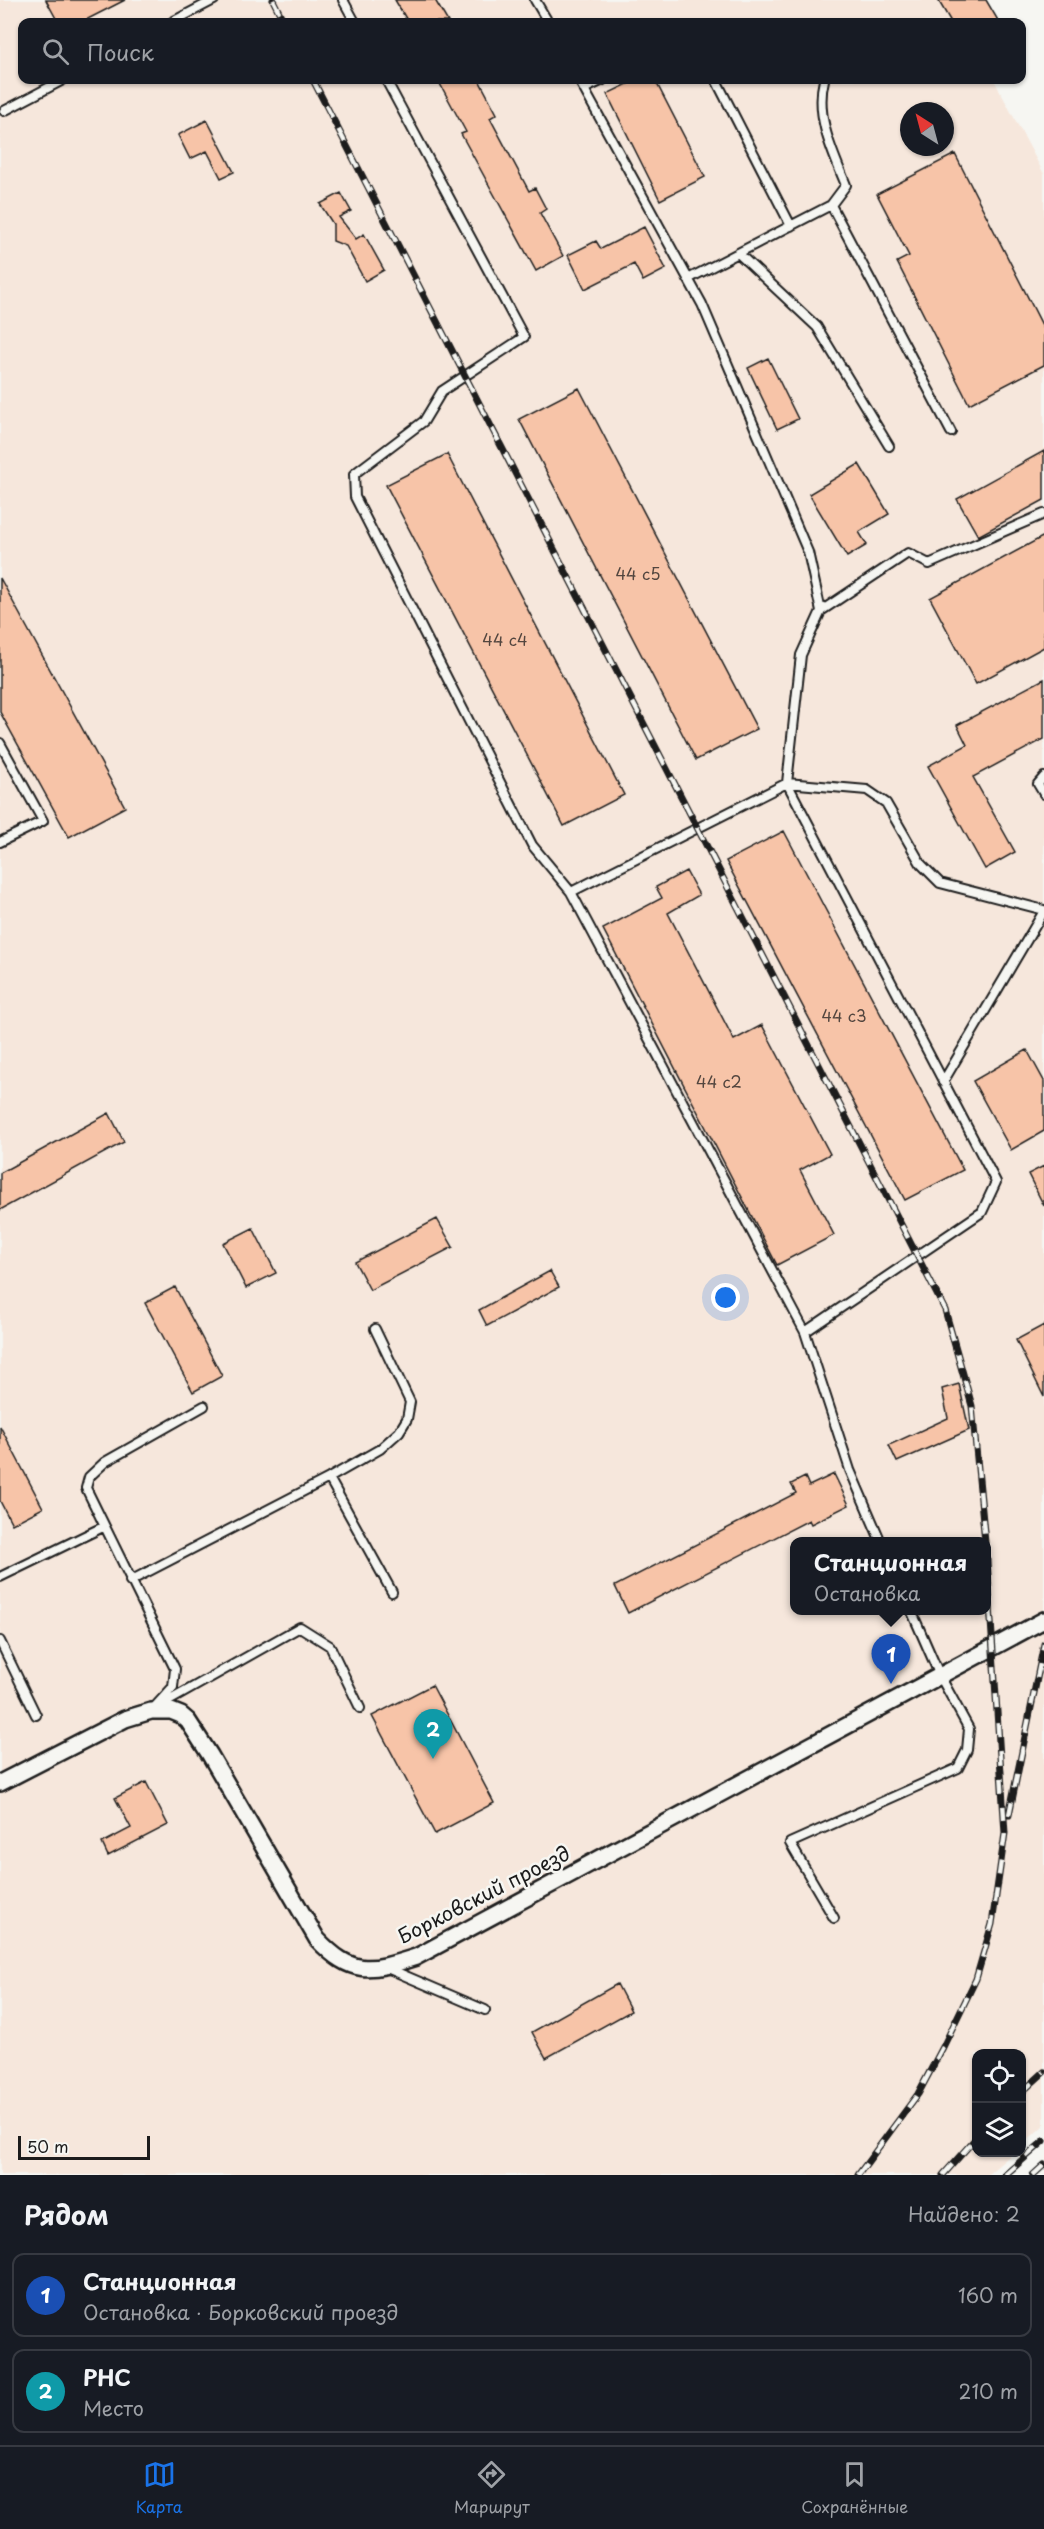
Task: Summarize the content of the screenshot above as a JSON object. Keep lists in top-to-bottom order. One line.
{"streets":{"street":["Борковский проезд"]},"house_numbers":["44 с5","44 с4","44 с3","44 с2"],"scale_bar":"50 m","north":"top left","page":{"search":"Поиск","popup":["Станционная","Остановка"],"pins":["1","2"],"scale":"50 m","heading":["Рядом","Найдено: 2"],"list":[{"mark":"1","name":"Станционная","note":"Остановка · Борковский проезд","value":"160 m"},{"mark":"2","name":"РНС","note":"Место","value":"210 m"}],"nav":["Карта","Маршрут","Сохранённые"]}}
